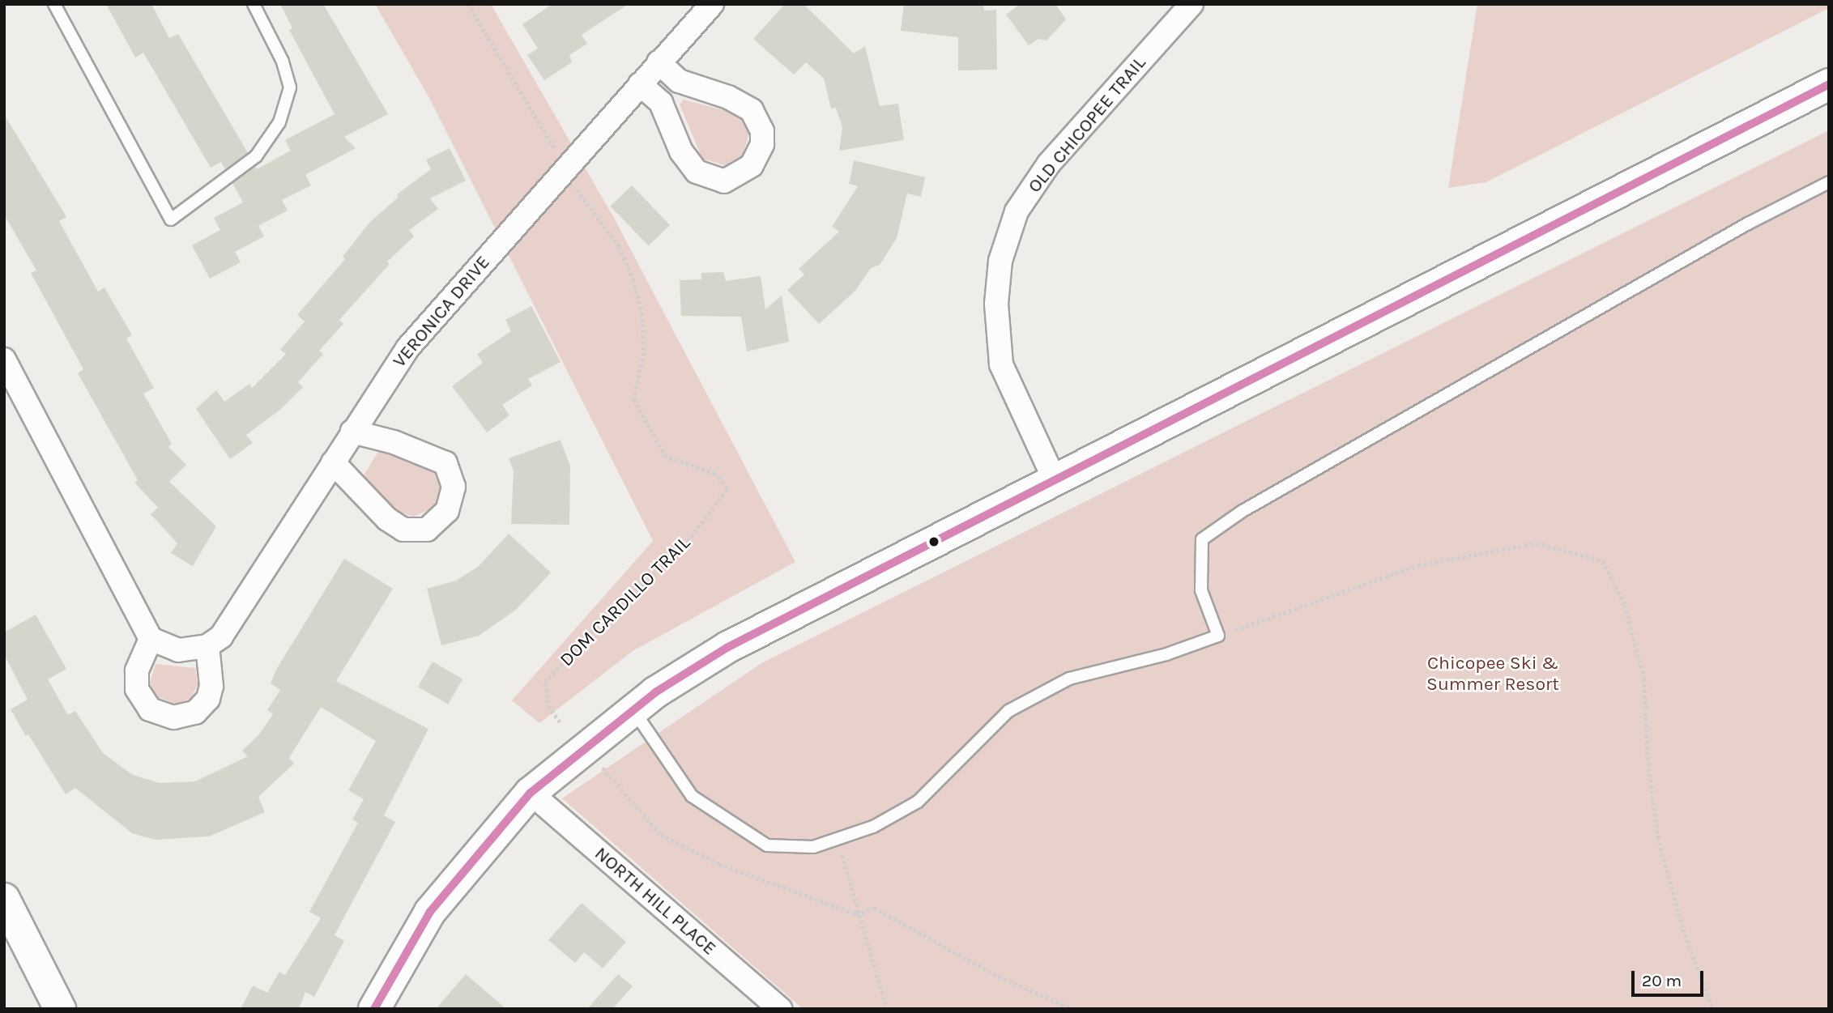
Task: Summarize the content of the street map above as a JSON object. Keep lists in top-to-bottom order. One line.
{"streets":{"street":["OLD CHICOPEE TRAIL","VERONICA DRIVE","NORTH HILL PLACE"],"path":["DOM CARDILLO TRAIL"]},"parks":["Chicopee Ski & Summer Resort"],"scale_bar":"20 m"}
